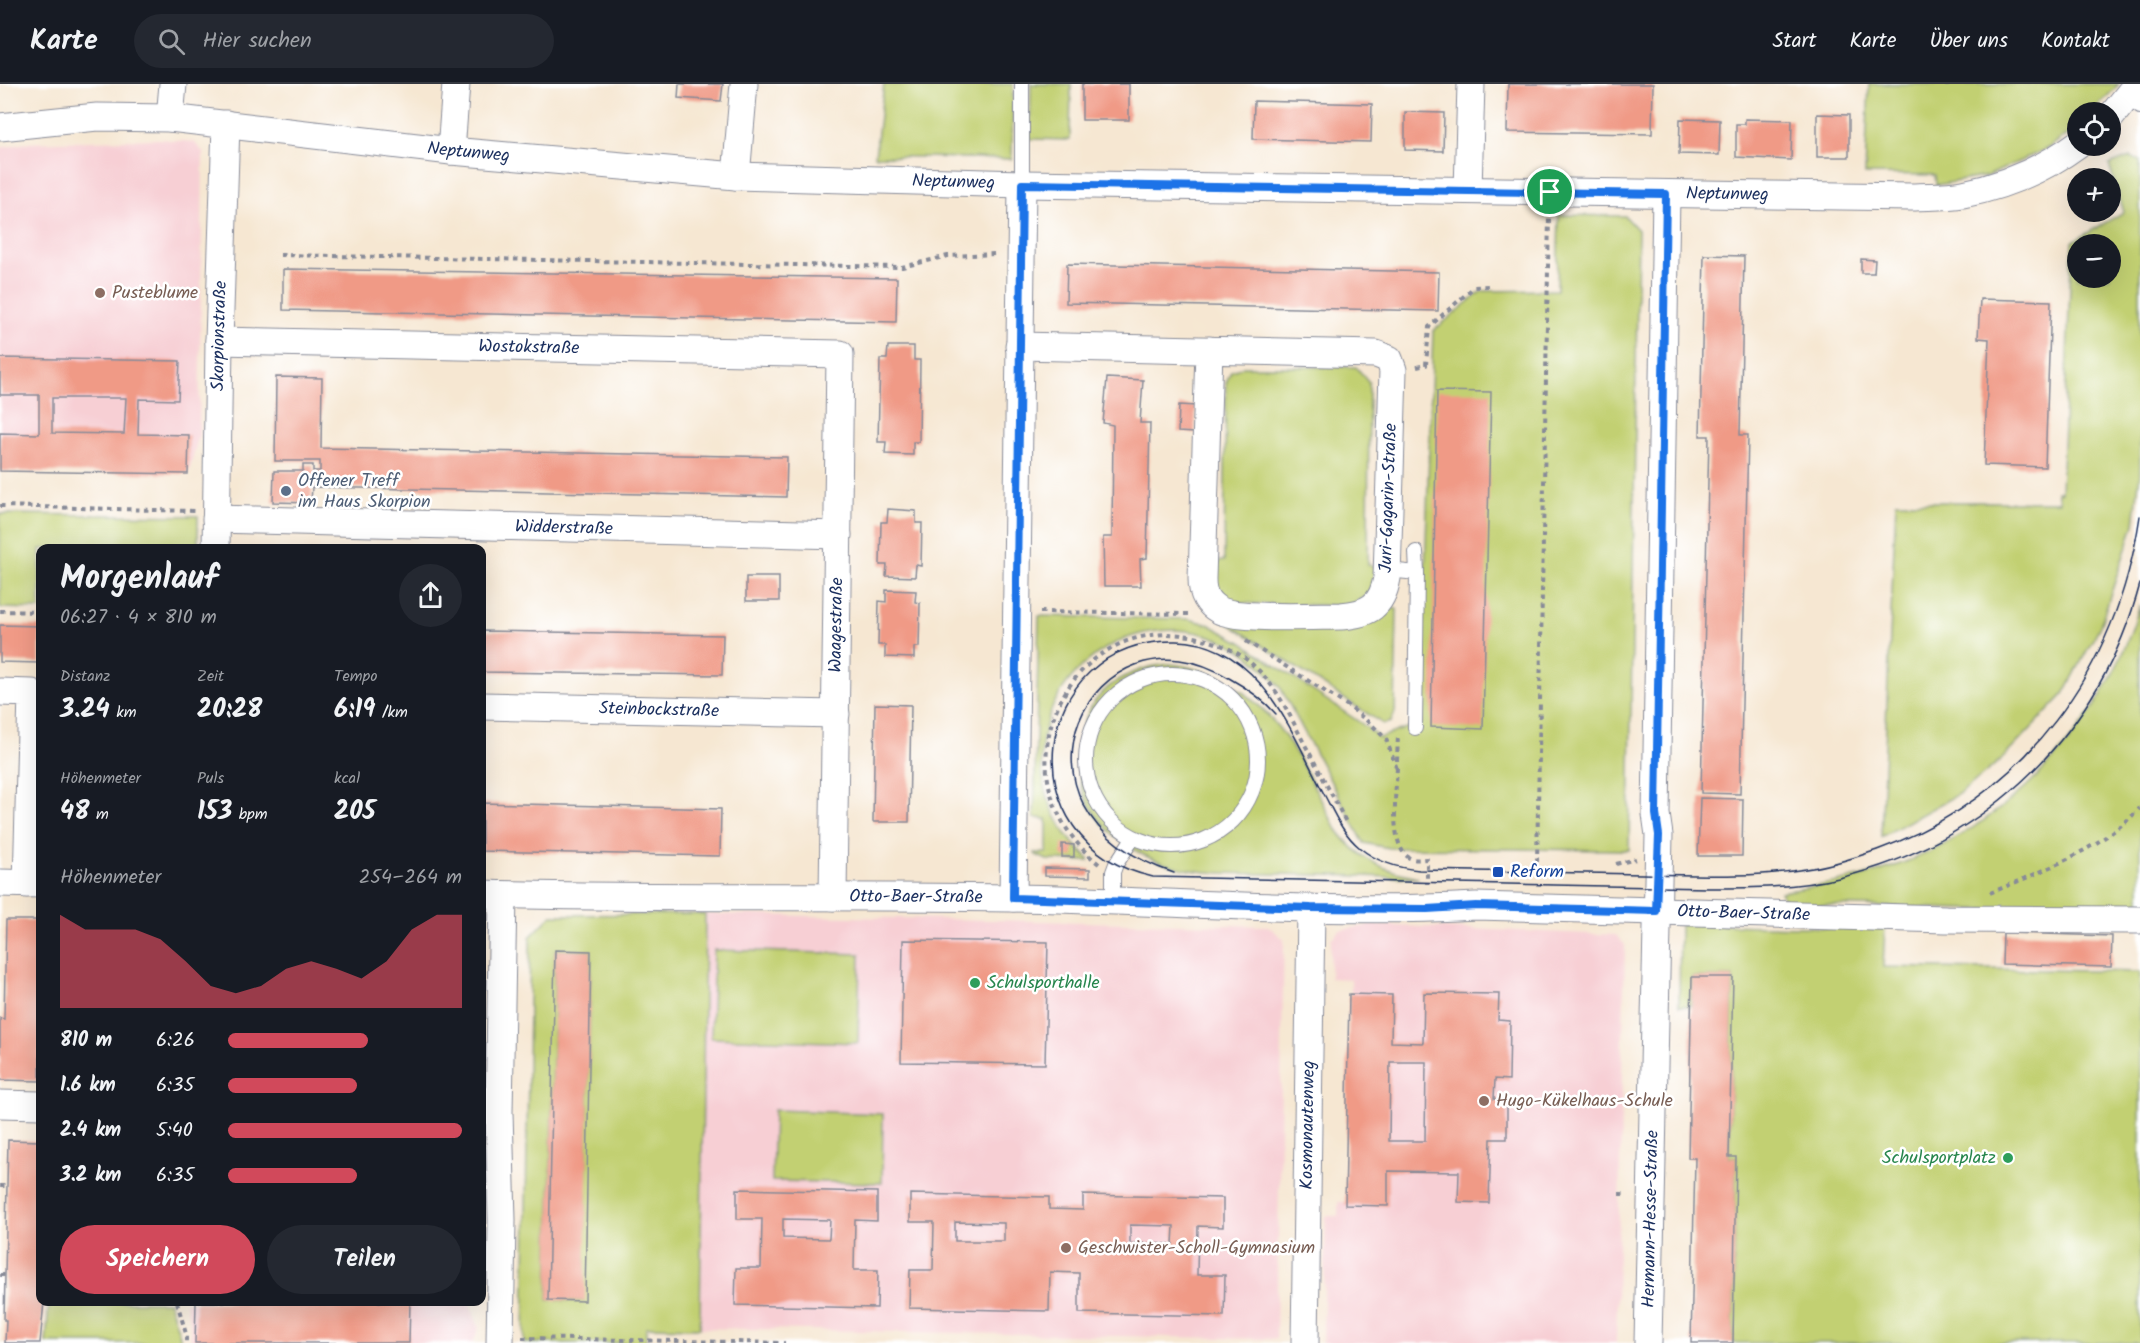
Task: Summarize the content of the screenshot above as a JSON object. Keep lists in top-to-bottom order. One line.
{"streets":{"street":["Neptunweg","Skorpionstraße","Wostokstraße","Juri-Gagarin-Straße","Widderstraße","Waagestraße","Steinbockstraße","Otto-Baer-Straße","Kosmonautenweg","Hermann-Hesse-Straße"]},"crossings":[["Neptunweg","Skorpionstraße"],["Neptunweg","Hermann-Hesse-Straße"],["Skorpionstraße","Wostokstraße"],["Skorpionstraße","Widderstraße"],["Wostokstraße","Waagestraße"],["Widderstraße","Waagestraße"],["Waagestraße","Steinbockstraße"],["Waagestraße","Otto-Baer-Straße"],["Otto-Baer-Straße","Kosmonautenweg"],["Otto-Baer-Straße","Hermann-Hesse-Straße"]],"places":{"other":["Pusteblume","Offener Treff im Haus Skorpion","Schulsporthalle","Hugo-Kükelhaus-Schule","Schulsportplatz","Geschwister-Scholl-Gymnasium"],"transit":["Reform"]},"page":{"header":"Karte","search":"Hier suchen","nav":["Start","Karte","Über uns","Kontakt"],"map_buttons":["+","−"],"heading":["Morgenlauf","06:27 · 4 × 810 m"],"stats":[["Distanz","3.24 km"],["Zeit","20:28"],["Tempo","6:19 /km"],["Höhenmeter","48 m"],["Puls","153 bpm"],["kcal","205"]],"chart":["Höhenmeter","254–264 m"],"list":[{"name":"810 m","note":"6:26"},{"name":"1.6 km","note":"6:35"},{"name":"2.4 km","note":"5:40"},{"name":"3.2 km","note":"6:35"}],"buttons":["Speichern","Teilen"]}}
